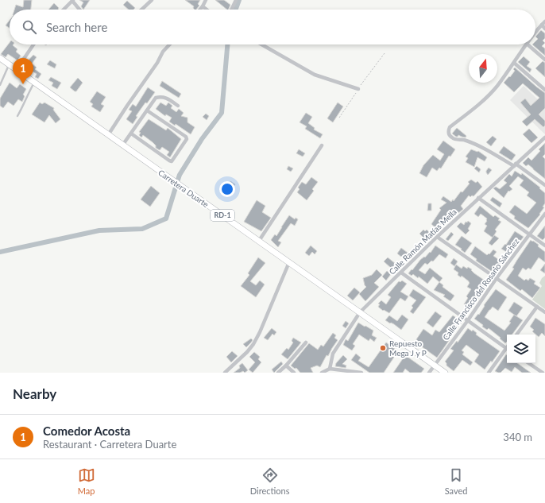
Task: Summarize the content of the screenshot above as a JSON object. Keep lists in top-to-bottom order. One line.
{"streets":{"main road":["Carretera Duarte","RD-1"],"street":["Calle Ramón Matías Mella","Calle Francisco del Rosario Sánchez"]},"crossings":[["Carretera Duarte","Calle Ramón Matías Mella"],["Carretera Duarte","Calle Francisco del Rosario Sánchez"]],"places":["Repuesto Mega J y P"],"north":"top","page":{"search":"Search here","pins":"1","heading":"Nearby","list":[{"mark":"1","name":"Comedor Acosta","note":"Restaurant · Carretera Duarte","value":"340 m"}],"nav":["Map","Directions","Saved"]}}
